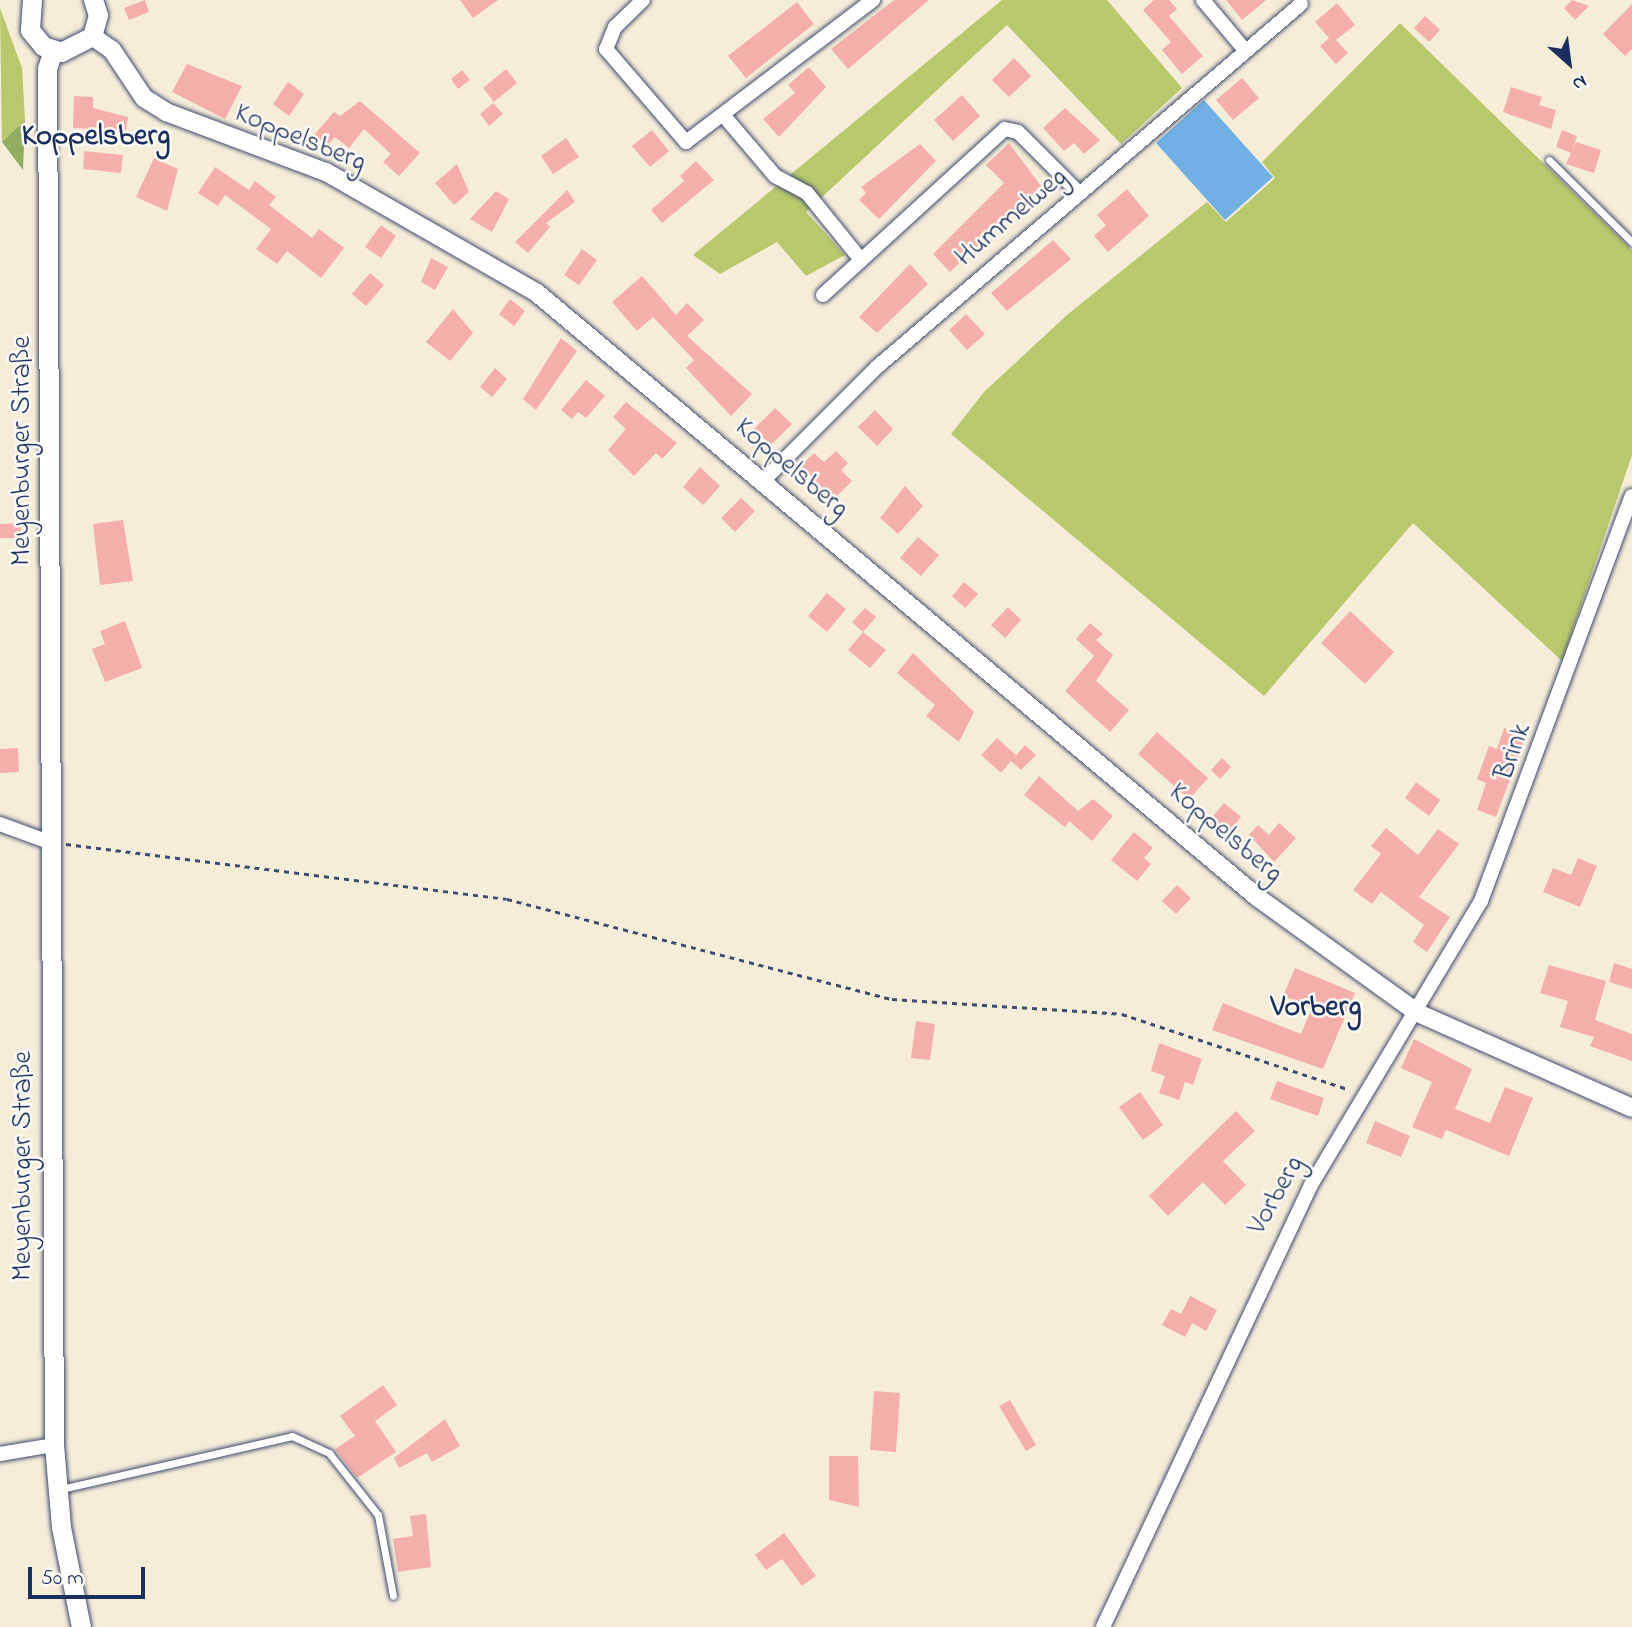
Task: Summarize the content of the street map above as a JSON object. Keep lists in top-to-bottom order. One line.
{"streets":{"main road":["Meyenburger Straße"],"street":["Koppelsberg","Hummelweg","Brink","Vorberg"]},"crossings":[["Koppelsberg","Hummelweg"],["Koppelsberg","Brink"],["Koppelsberg","Vorberg"],["Brink","Vorberg"]],"districts":["Koppelsberg","Vorberg"],"scale_bar":"50 m","north":"bottom right"}
